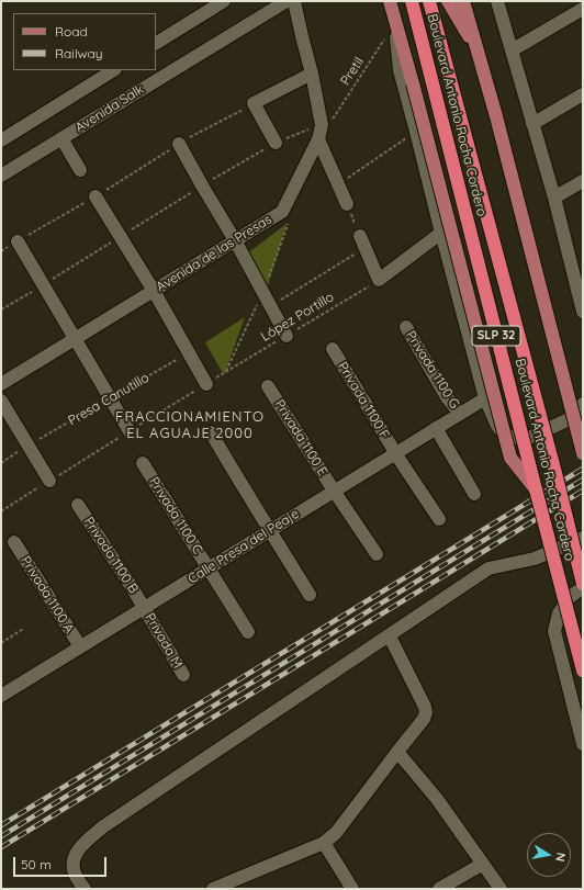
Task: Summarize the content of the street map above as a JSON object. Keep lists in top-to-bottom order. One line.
{"streets":{"highway":["Boulevard Antonio Rocha Cordero","SLP 32"],"street":["Avenida Salk","Avenida de las Presas","Privada 1100 G","Privada 1100 F","Privada 1100 E","Privada 1100 C","Calle Presa del Peaje","Privada 1100 B","Privada 1100 A","Privada M"],"path":["Pretil","López Portillo","Presa Canutillo"]},"crossings":[["Pretil","Avenida de las Presas"],["Privada 1100 G","Calle Presa del Peaje"],["Privada 1100 F","Calle Presa del Peaje"],["Privada 1100 E","Calle Presa del Peaje"],["Privada 1100 C","Calle Presa del Peaje"],["Calle Presa del Peaje","Privada 1100 B"],["Calle Presa del Peaje","Privada 1100 A"],["Calle Presa del Peaje","Privada M"],["Privada 1100 B","Privada M"]],"districts":["FRACCIONAMIENTO EL AGUAJE 2000"],"legend":["Road","Railway"],"scale_bar":"50 m","north":"right"}
